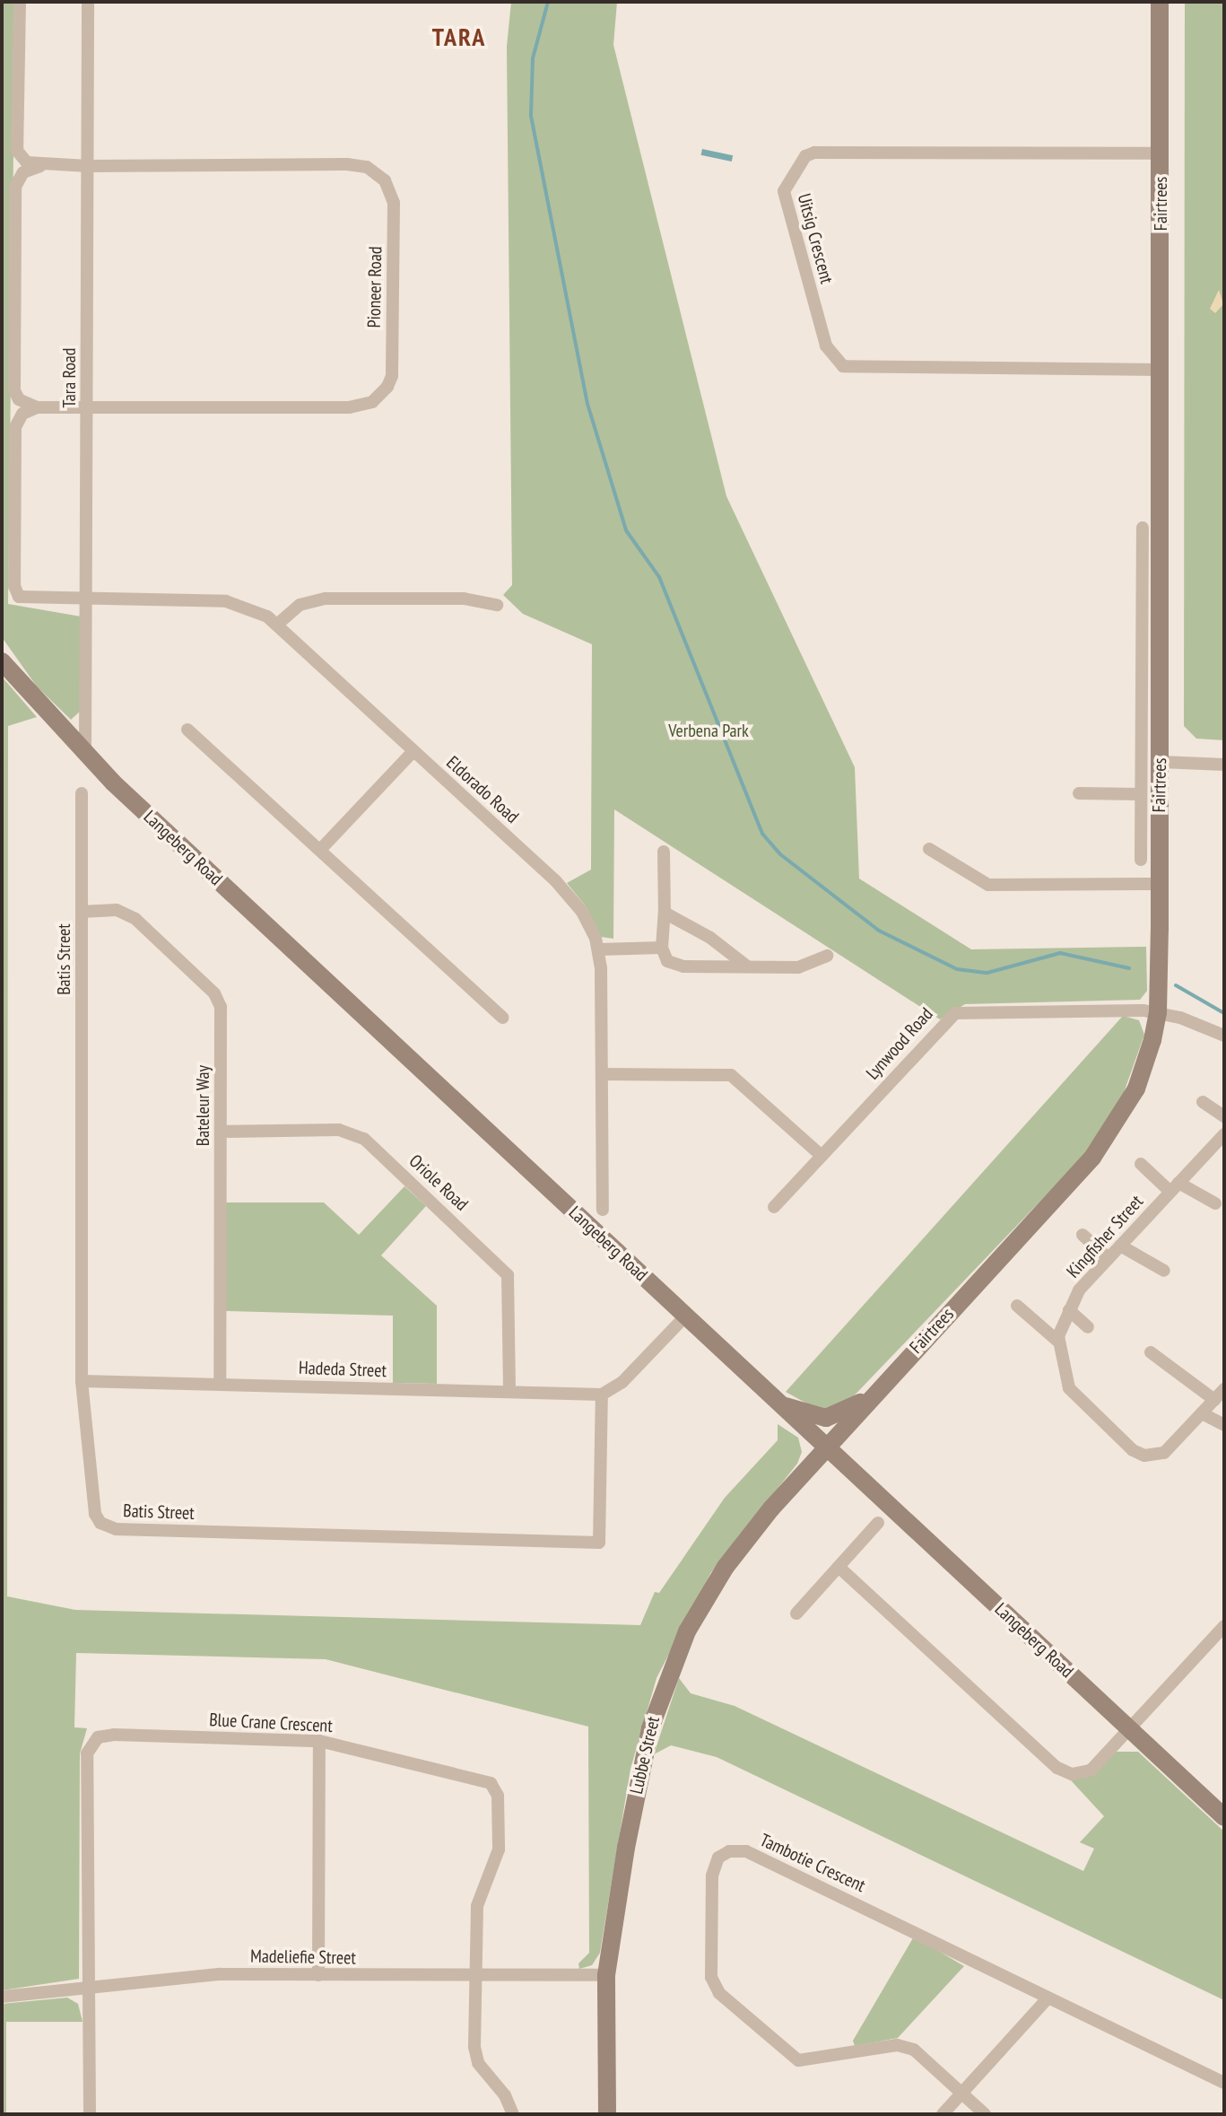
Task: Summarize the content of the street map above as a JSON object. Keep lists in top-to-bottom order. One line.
{"streets":{"main road":["Fairtrees","Langeberg Road","Lubbe Street"],"street":["Uitsig Crescent","Pioneer Road","Tara Road","Eldorado Road","Batis Street","Lynwood Road","Bateleur Way","Oriole Road","Kingfisher Street","Hadeda Street","Blue Crane Crescent","Tambotie Crescent","Madeliefie Street"]},"crossings":[["Fairtrees","Uitsig Crescent"],["Fairtrees","Langeberg Road"],["Fairtrees","Lynwood Road"],["Fairtrees","Lubbe Street"],["Pioneer Road","Tara Road"],["Pioneer Road","Eldorado Road"],["Tara Road","Eldorado Road"],["Tara Road","Langeberg Road"],["Langeberg Road","Lubbe Street"],["Batis Street","Bateleur Way"],["Batis Street","Hadeda Street"],["Bateleur Way","Oriole Road"],["Bateleur Way","Hadeda Street"],["Oriole Road","Hadeda Street"],["Blue Crane Crescent","Madeliefie Street"],["Lubbe Street","Madeliefie Street"]],"districts":["TARA"],"parks":["Verbena Park"]}
